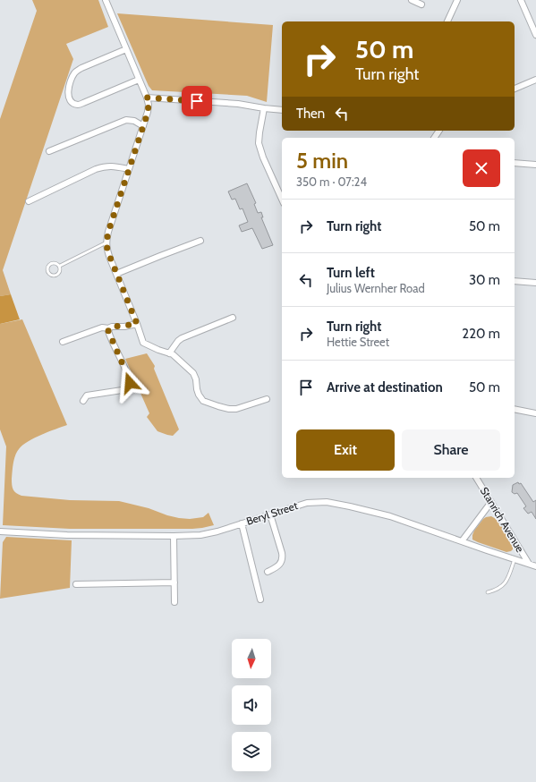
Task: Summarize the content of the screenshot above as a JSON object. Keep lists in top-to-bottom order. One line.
{"streets":{"street":["Beryl Street","Stanrich Avenue"]},"crossings":[["Beryl Street","Stanrich Avenue"]],"north":"bottom","page":{"turn":["50 m","Turn right"],"then":"Then","heading":["5 min","350 m · 07:24"],"list":[{"name":"Turn right","value":"50 m"},{"name":"Turn left","note":"Julius Wernher Road","value":"30 m"},{"name":"Turn right","note":"Hettie Street","value":"220 m"},{"name":"Arrive at destination","value":"50 m"}],"buttons":["Exit","Share"]}}
